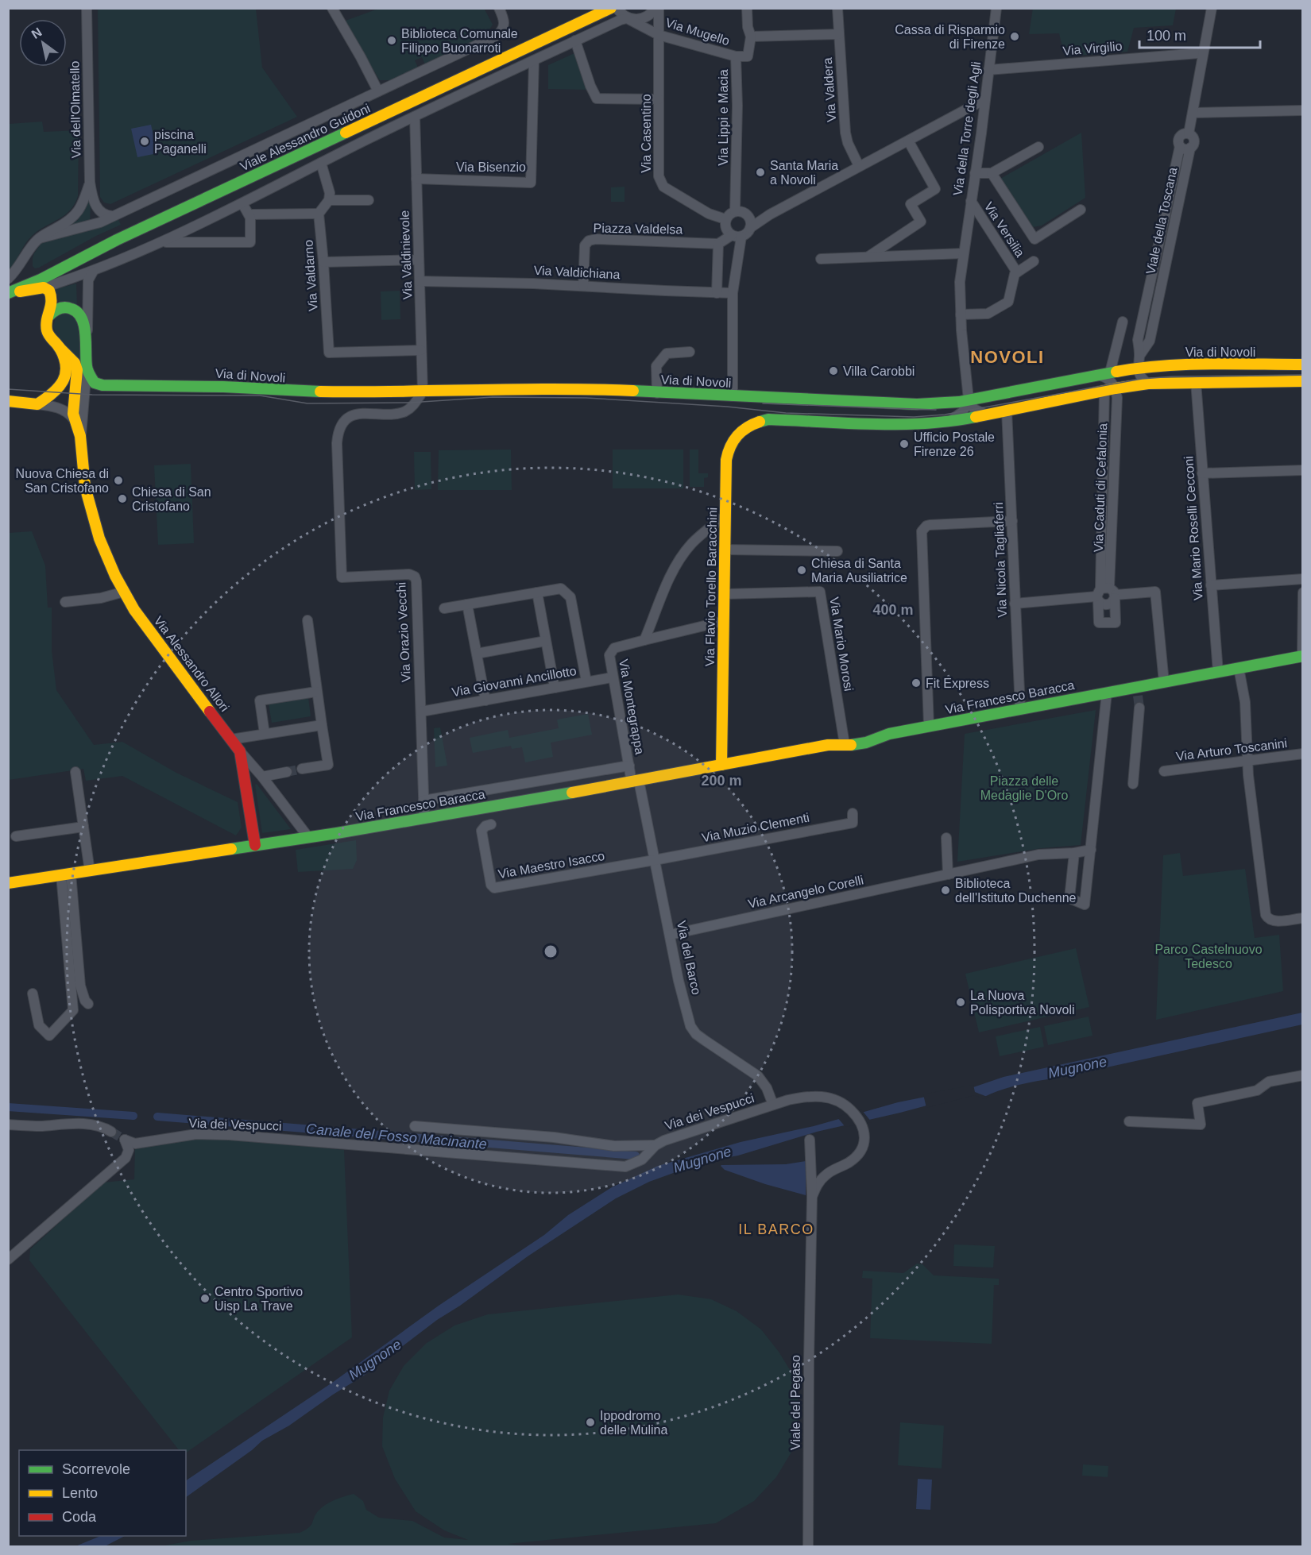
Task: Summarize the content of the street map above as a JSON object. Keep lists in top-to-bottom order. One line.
{"streets":{"street":["Via Mugello","Via Virgilio","Via Valdera","Via dell'Olmatello","Via Lippi e Macia","Via della Torre degli Agli","Via Casentino","Viale Alessandro Guidoni","Via Bisenzio","Viale della Toscana","Piazza Valdelsa","Via Versilia","Via Valdinievole","Via Valdichiana","Via Valdarno","Via di Novoli","Via Caduti di Cefalonia","Via Mario Roselli Cecconi","Via Nicola Tagliaferri","Via Flavio Torello Baracchini","Via Orazio Vecchi","Via Mario Morosi","Via Alessandro Allori","Via Giovanni Ancillotto","Via Francesco Baracca","Via Montegrappa","Via Arturo Toscanini","Via Muzio Clementi","Via Maestro Isacco","Via Arcangelo Corelli","Via del Barco","Via dei Vespucci","Viale del Pegaso"]},"crossings":[["Via Mugello","Via Lippi e Macia"],["Via Mugello","Via Casentino"],["Via Virgilio","Via della Torre degli Agli"],["Via Virgilio","Viale della Toscana"],["Via dell'Olmatello","Viale Alessandro Guidoni"],["Via Lippi e Macia","Via Casentino"],["Via della Torre degli Agli","Via Versilia"],["Via della Torre degli Agli","Via di Novoli"],["Via Bisenzio","Via Valdinievole"],["Piazza Valdelsa","Via Valdichiana"],["Via Valdinievole","Via Valdichiana"],["Via Valdinievole","Via Valdarno"],["Via Valdinievole","Via di Novoli"],["Via Valdinievole","Via Orazio Vecchi"],["Via di Novoli","Via Orazio Vecchi"],["Via di Novoli","Via Alessandro Allori"],["Via Mario Roselli Cecconi","Via Francesco Baracca"],["Via Nicola Tagliaferri","Via Francesco Baracca"],["Via Flavio Torello Baracchini","Via Mario Morosi"],["Via Flavio Torello Baracchini","Via Francesco Baracca"],["Via Orazio Vecchi","Via Giovanni Ancillotto"],["Via Orazio Vecchi","Via Francesco Baracca"],["Via Mario Morosi","Via Francesco Baracca"],["Via Alessandro Allori","Via Francesco Baracca"],["Via Giovanni Ancillotto","Via Montegrappa"],["Via Francesco Baracca","Via Montegrappa"],["Via Francesco Baracca","Via del Barco"],["Via Montegrappa","Via del Barco"],["Via Muzio Clementi","Via Maestro Isacco"],["Via Muzio Clementi","Via del Barco"],["Via Maestro Isacco","Via del Barco"],["Via Arcangelo Corelli","Via del Barco"],["Via del Barco","Via dei Vespucci"],["Via dei Vespucci","Viale del Pegaso"]],"districts":["NOVOLI","IL BARCO"],"water":["Mugnone","Canale del Fosso Macinante"],"parks":["Piazza delle Medaglie D'Oro","Parco Castelnuovo Tedesco"],"places":["Cassa di Risparmio di Firenze","Biblioteca Comunale Filippo Buonarroti","piscina Paganelli","Santa Maria a Novoli","Villa Carobbi","Ufficio Postale Firenze 26","Nuova Chiesa di San Cristofano","Chiesa di San Cristofano","Chiesa di Santa Maria Ausiliatrice","Fit Express","Biblioteca dell'Istituto Duchenne","La Nuova Polisportiva Novoli","Centro Sportivo Uisp La Trave","Ippodromo delle Mulina"],"legend":["Scorrevole","Lento","Coda"],"scale_bar":"100 m","north":"top left","rings":["400 m","200 m"]}
